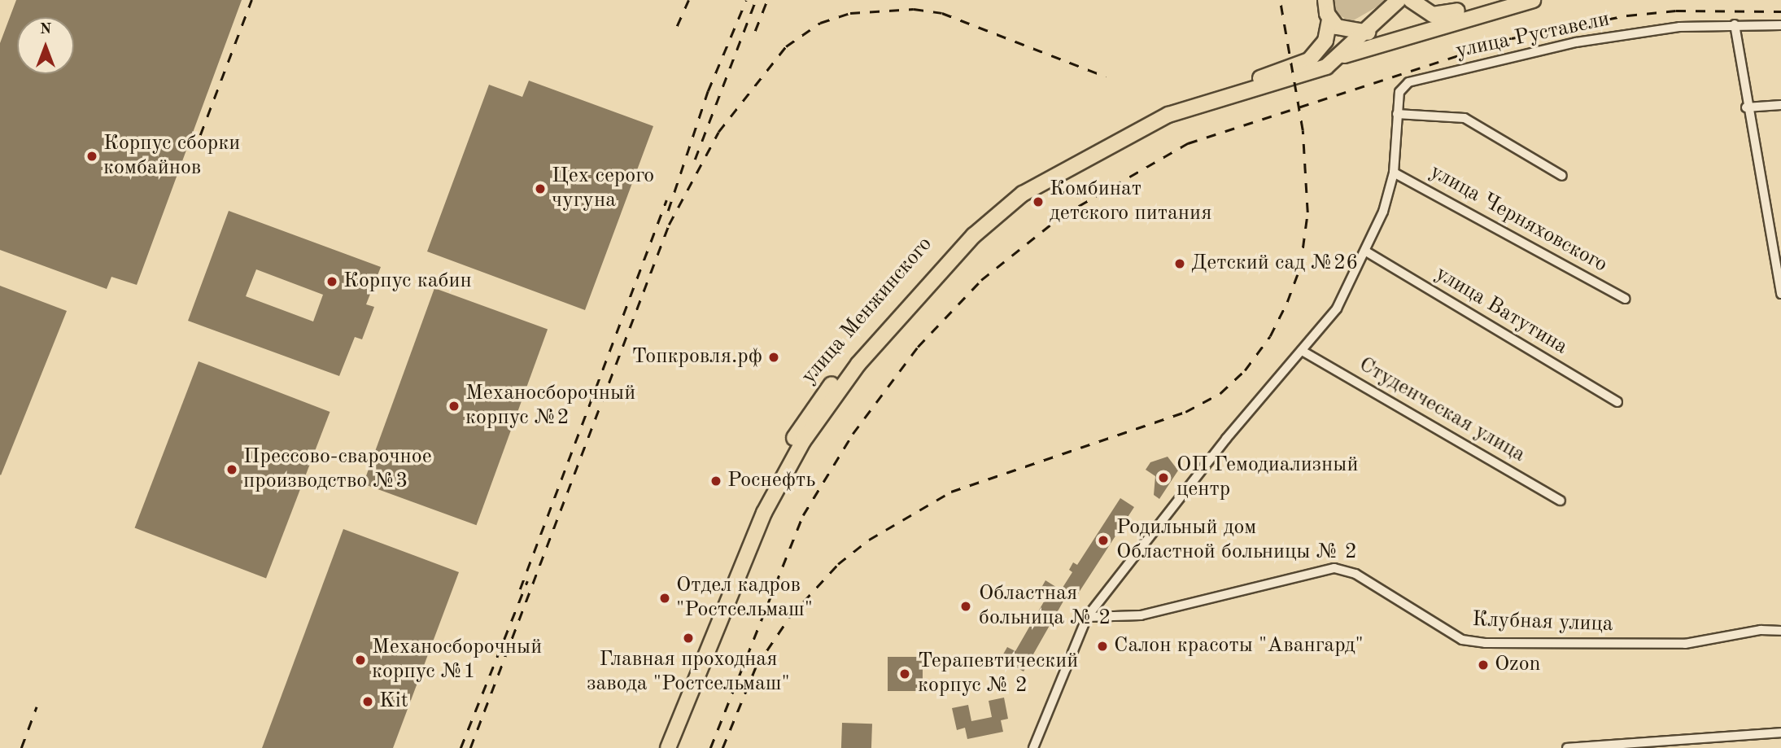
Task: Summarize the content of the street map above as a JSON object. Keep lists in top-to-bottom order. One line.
{"streets":{"main road":["улица Менжинского"],"street":["улица Руставели","улица Черняховского","улица Ватутина","Студенческая улица","Клубная улица"]},"places":["Корпус сборки комбайнов","Цех серого чугуна","Комбинат детского питания","Детский сад №26","Корпус кабин","Топкровля.рф","Механосборочный корпус №2","Прессово-сварочное производство №3","ОП Гемодиализный центр","Роснефть","Родильный дом Областной больницы № 2","Отдел кадров \"Ростсельмаш\"","Областная больница № 2","Главная проходная завода \"Ростсельмаш\"","Салон красоты \"Авангард\"","Механосборочный корпус №1","Ozon","Терапевтический корпус № 2","Kit"],"north":"top"}
